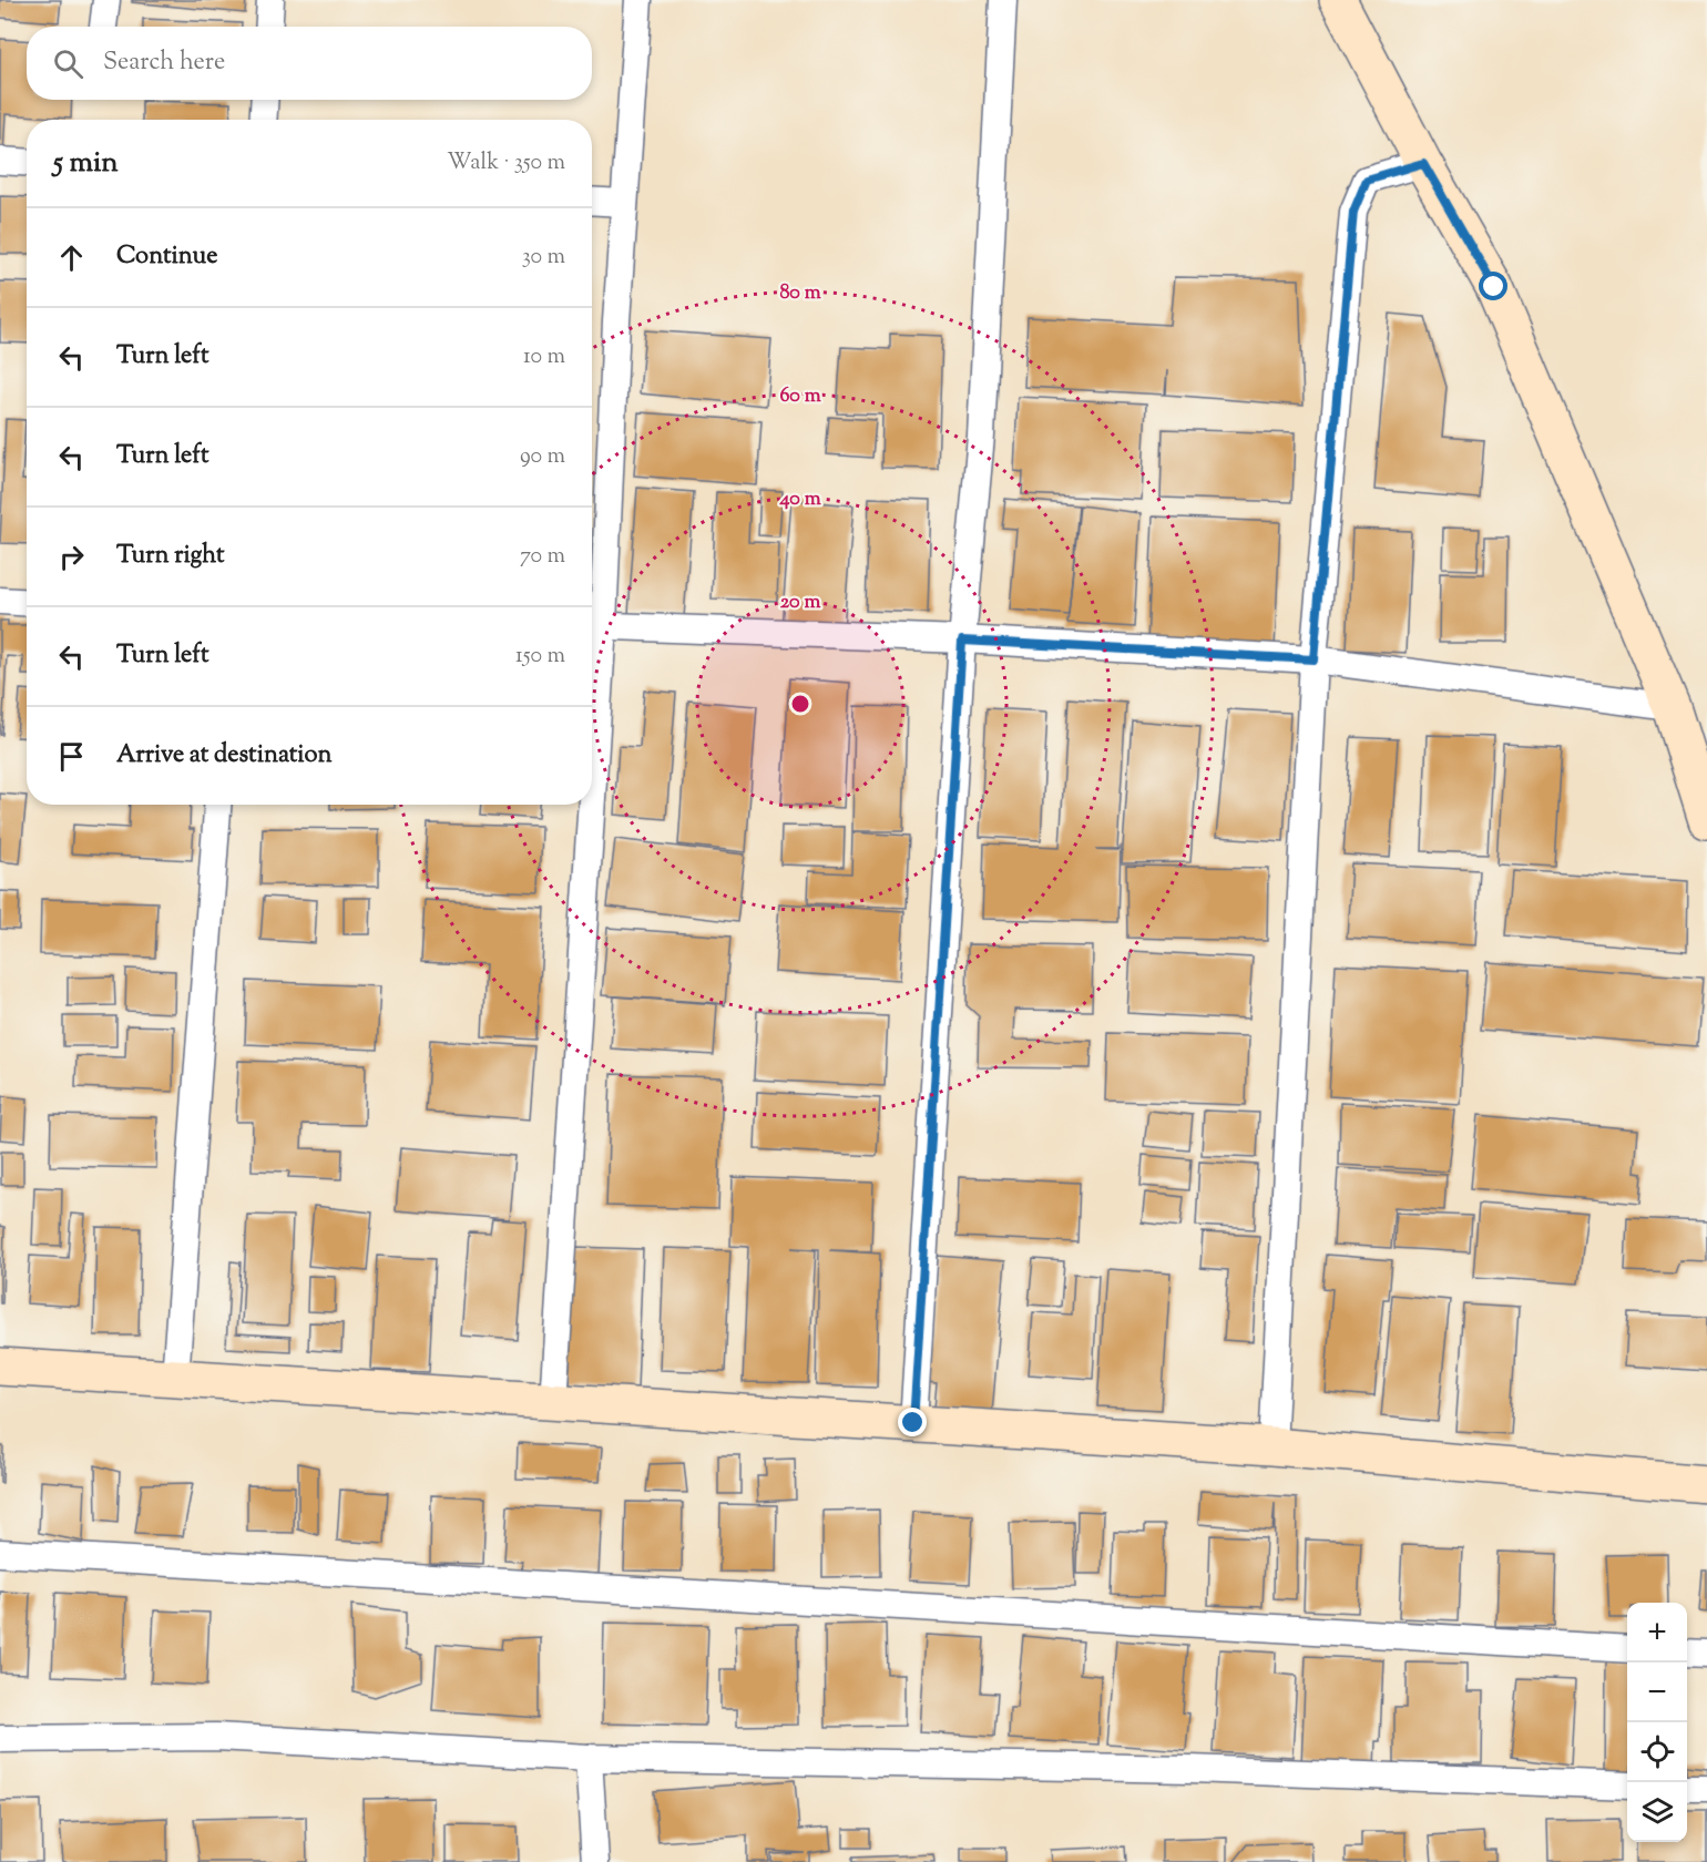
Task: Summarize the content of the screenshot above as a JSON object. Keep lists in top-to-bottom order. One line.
{"page":{"search":"Search here","heading":["5 min","Walk · 350 m"],"list":[["Continue","30 m"],["Turn left","10 m"],["Turn left","90 m"],["Turn right","70 m"],["Turn left","150 m"],"Arrive at destination"],"map_buttons":["+","−"]},"rings":["80 m","60 m","40 m","20 m"]}
